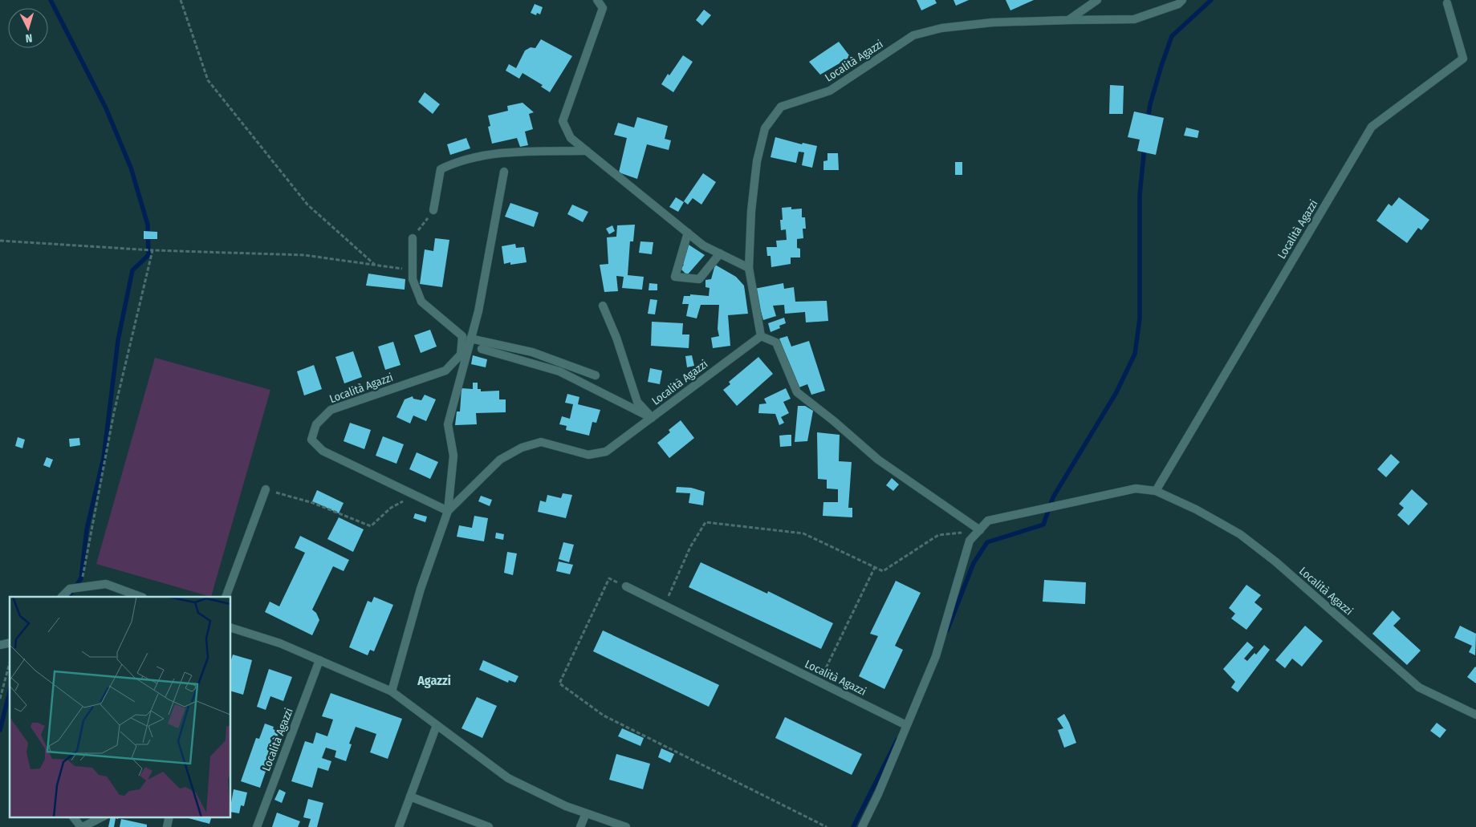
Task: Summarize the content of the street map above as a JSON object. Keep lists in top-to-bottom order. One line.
{"streets":{"street":["Località Agazzi"]},"districts":["Agazzi"],"north":"bottom"}
